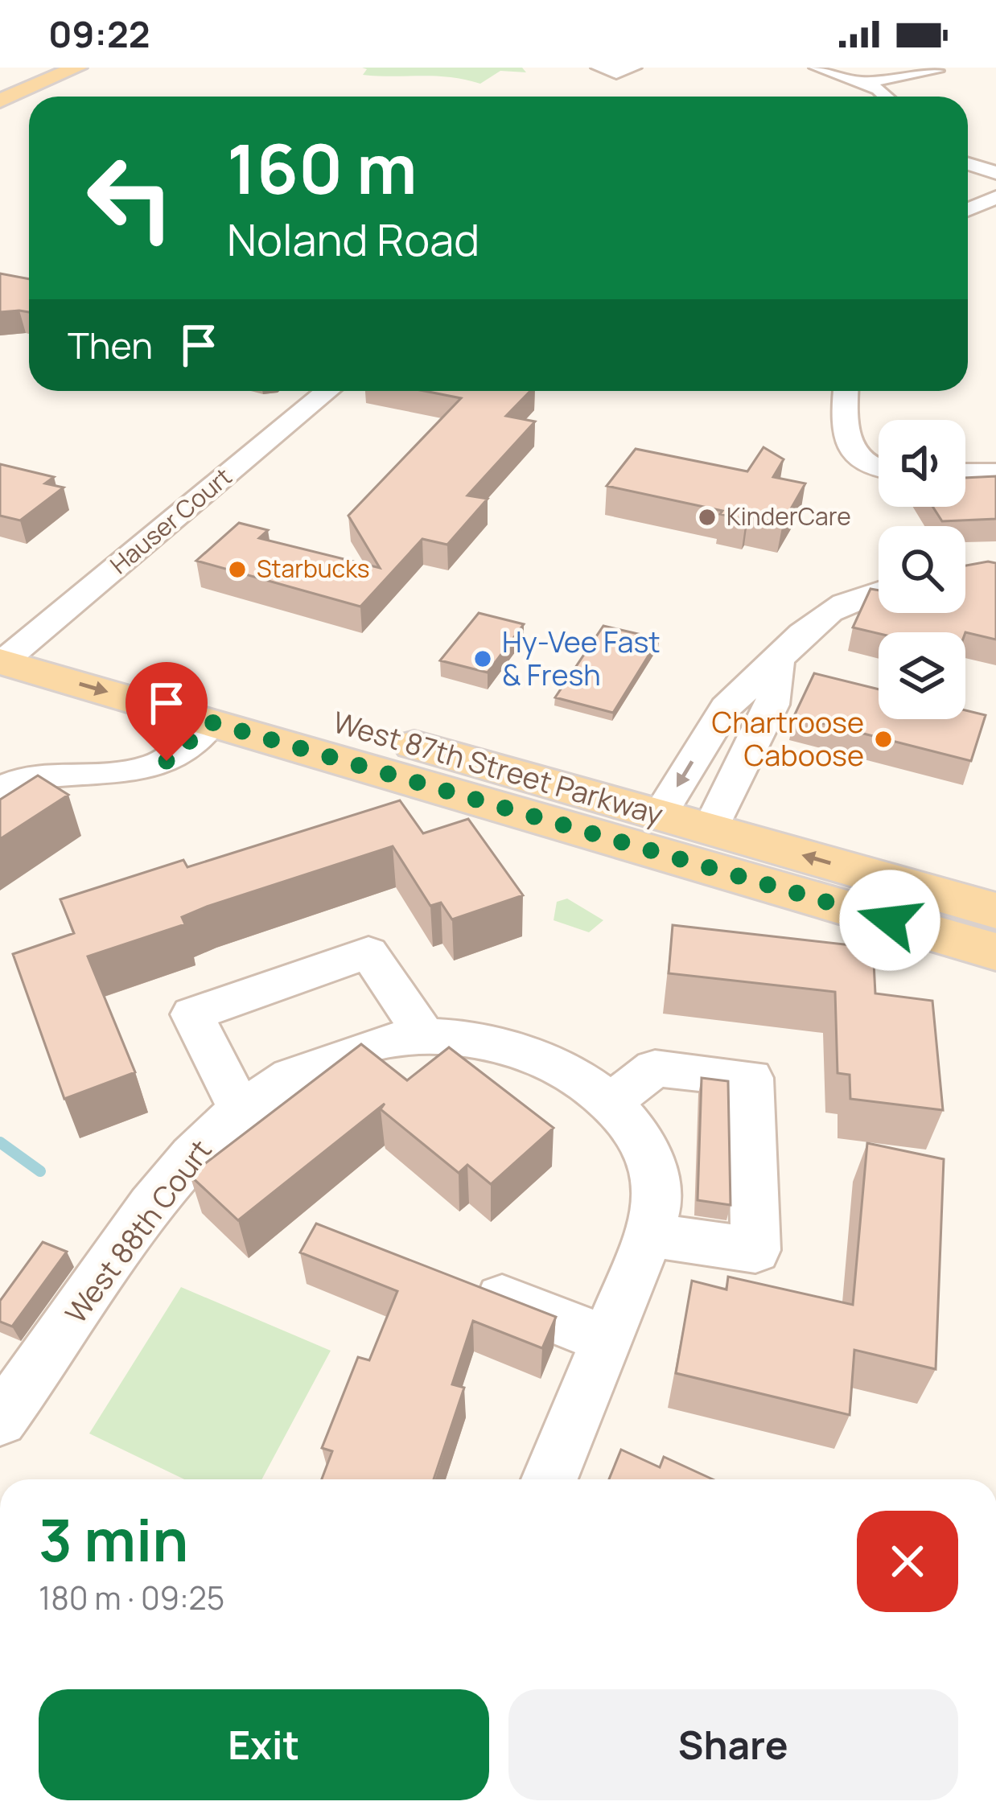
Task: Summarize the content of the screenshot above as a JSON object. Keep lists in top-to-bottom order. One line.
{"streets":{"main road":["West 87th Street Parkway"],"street":["Hauser Court","West 88th Court"]},"crossings":[["Hauser Court","West 87th Street Parkway"]],"places":["KinderCare","Starbucks","Hy-Vee Fast & Fresh","Chartroose Caboose"],"page":{"status":"09:22","turn":["160 m","Noland Road"],"then":"Then","heading":["3 min","180 m · 09:25"],"buttons":["Exit","Share"]}}
